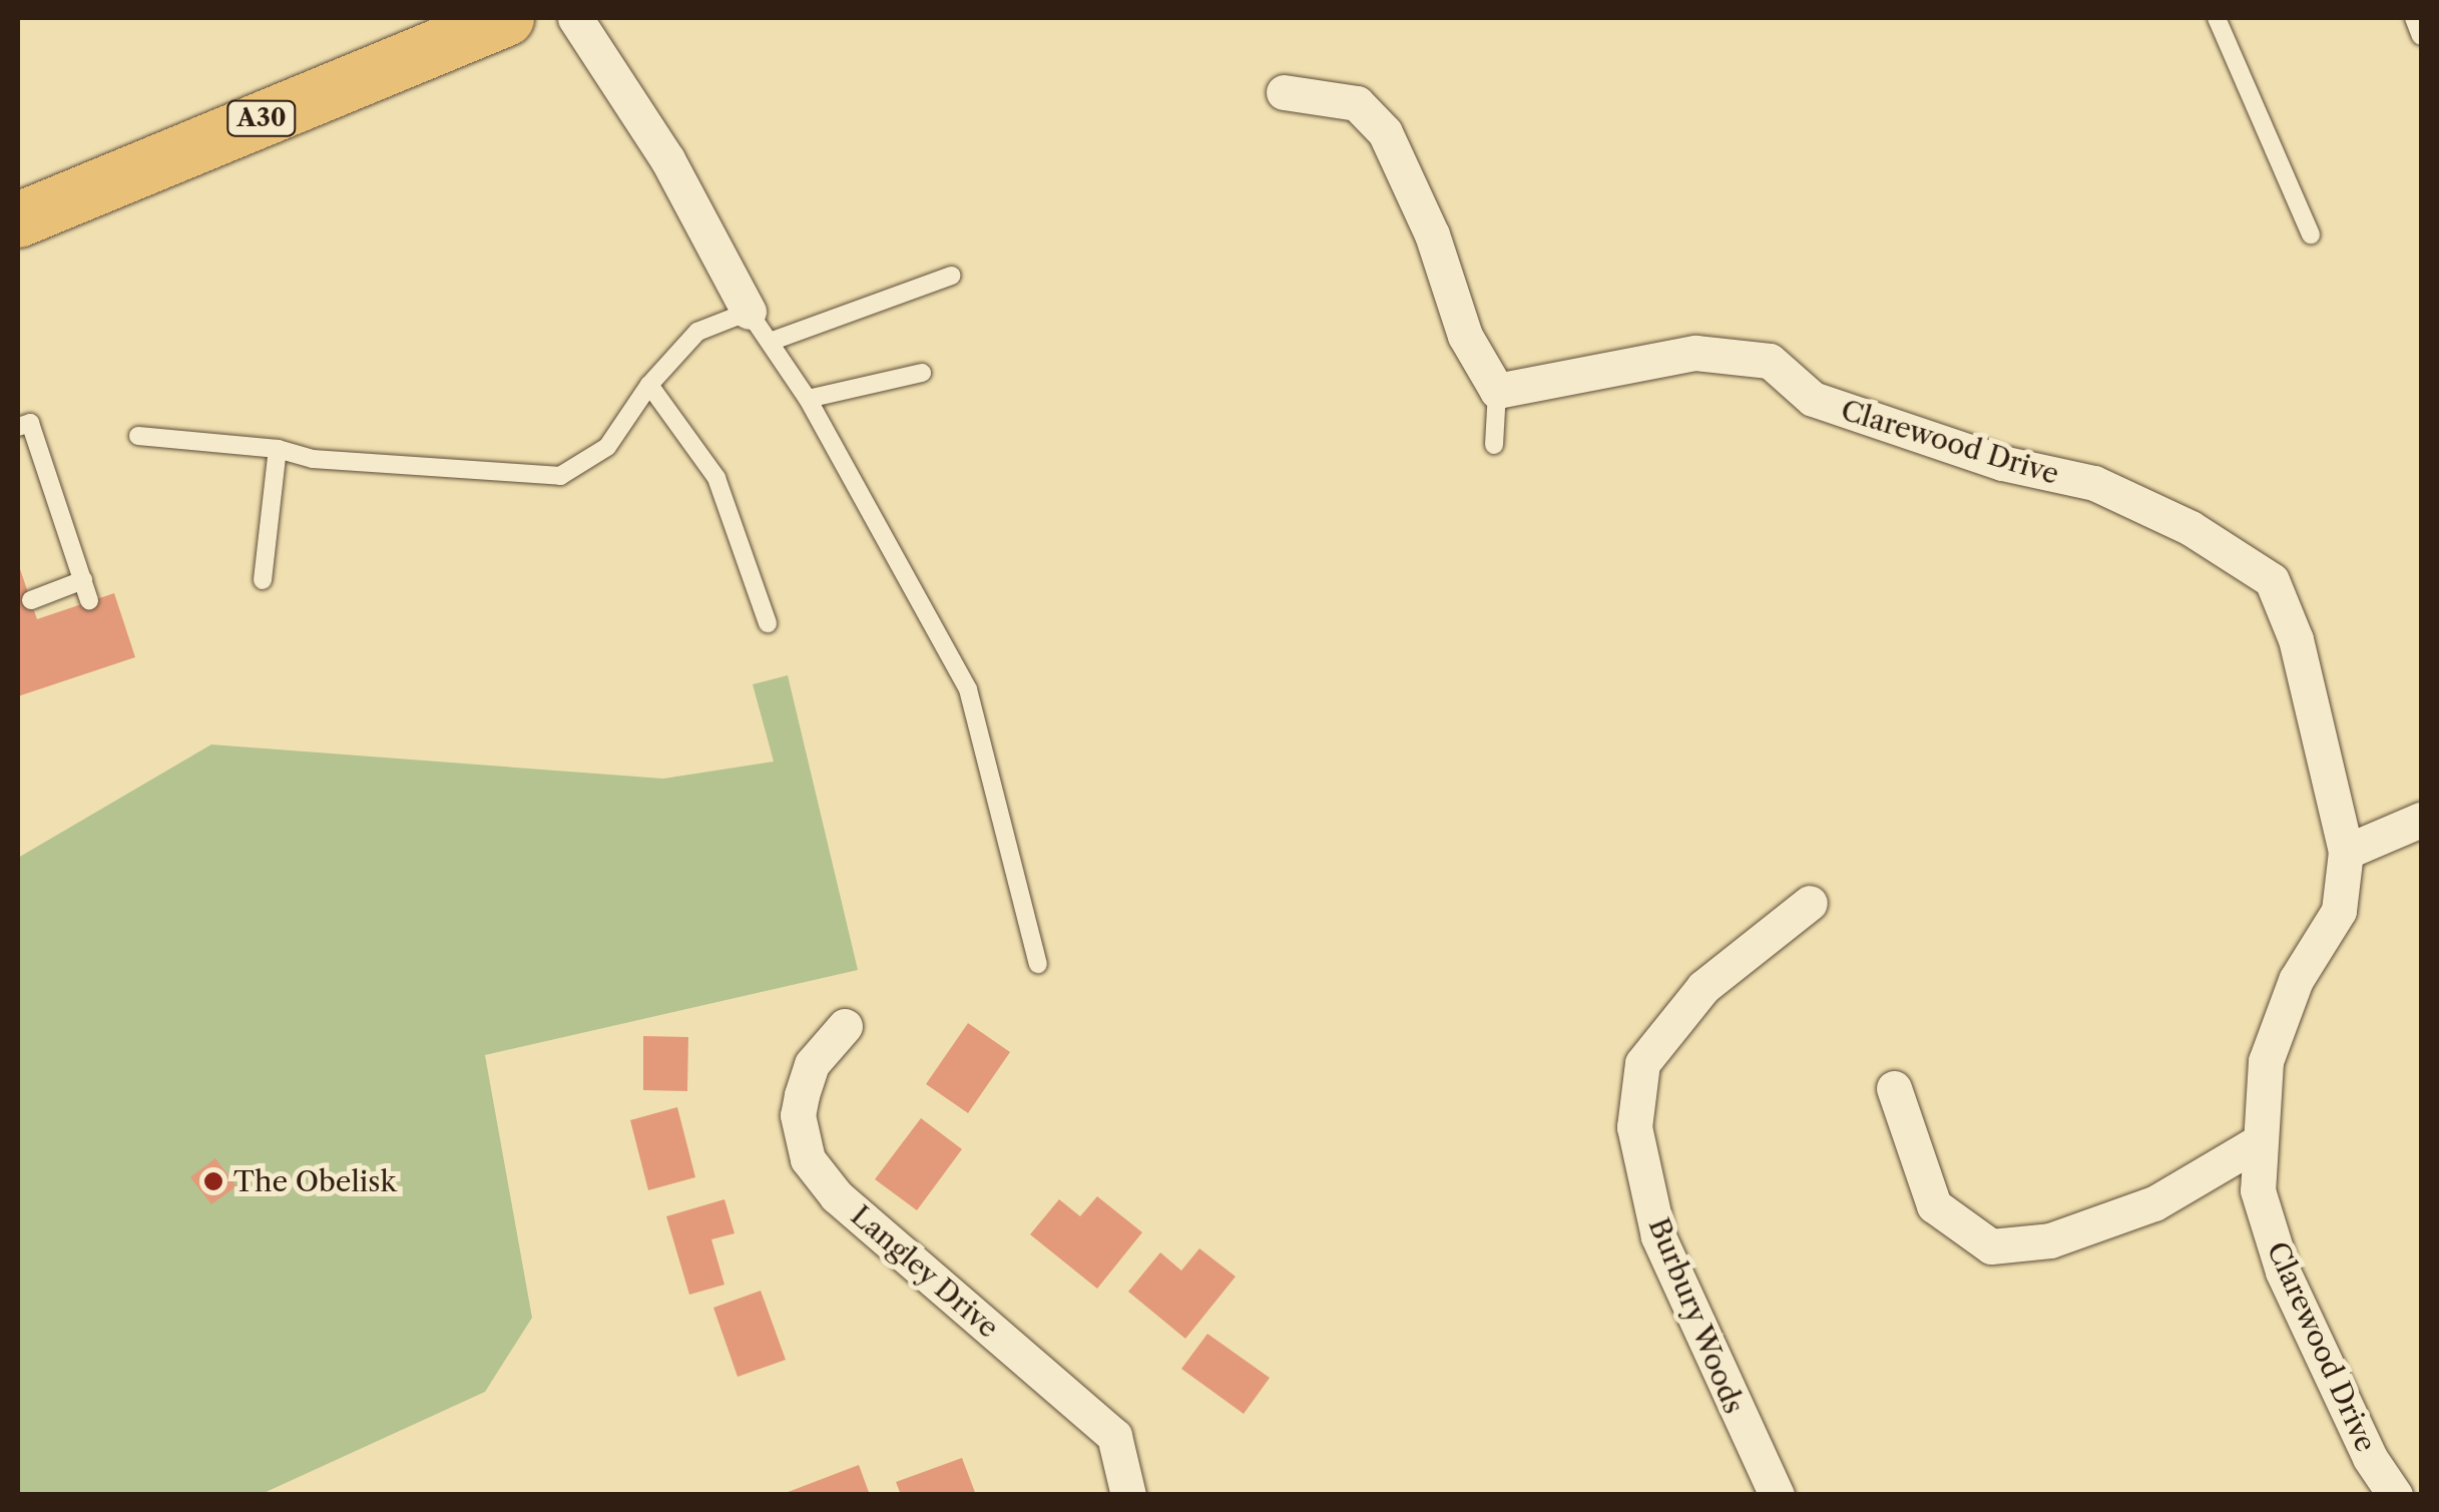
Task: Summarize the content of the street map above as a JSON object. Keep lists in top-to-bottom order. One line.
{"streets":{"main road":["A30"],"street":["Clarewood Drive","Langley Drive","Burbury Woods"]},"places":["The Obelisk"]}
